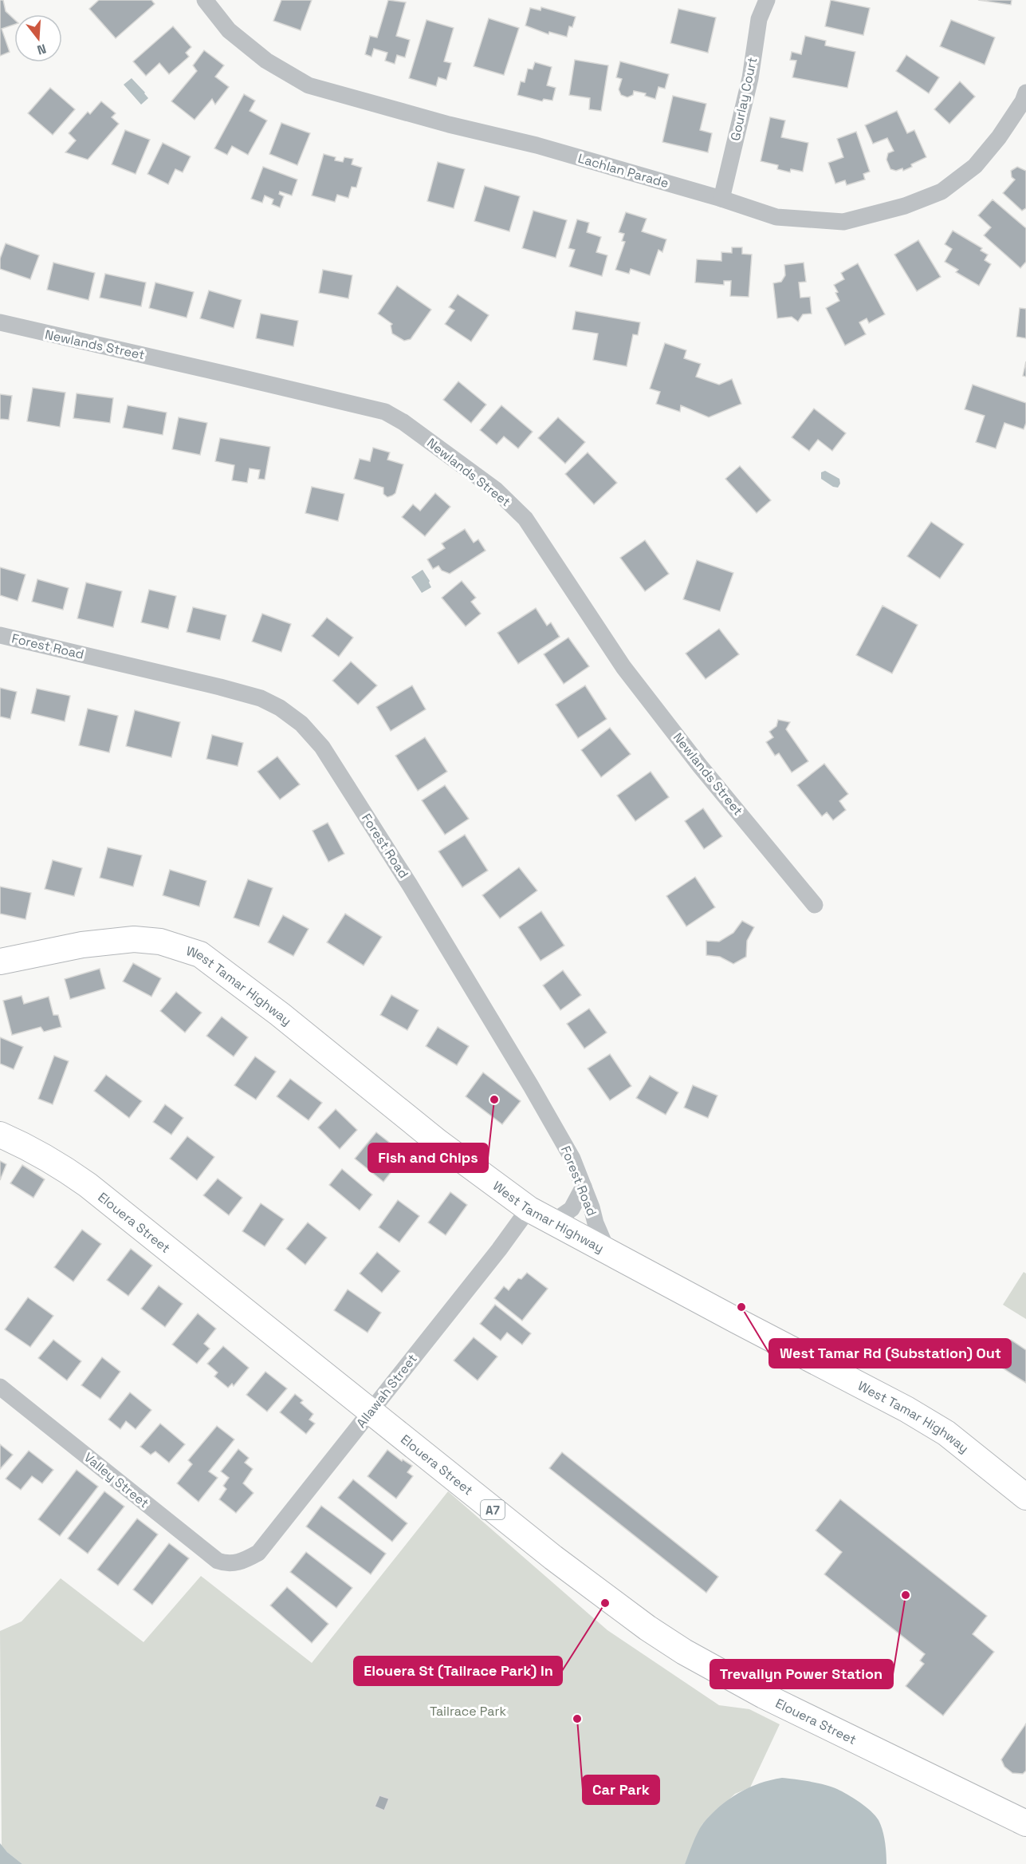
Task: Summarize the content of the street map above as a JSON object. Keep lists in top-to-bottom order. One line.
{"streets":{"highway":["West Tamar Highway","Elouera Street","A7"],"street":["Gourlay Court","Lachlan Parade","Newlands Street","Forest Road","Allawah Street","Valley Street"]},"crossings":[["Gourlay Court","Lachlan Parade"],["Forest Road","West Tamar Highway"],["West Tamar Highway","Allawah Street"],["Elouera Street","Allawah Street"],["Allawah Street","Valley Street"]],"parks":["Tailrace Park"],"places":["Fish and Chips","West Tamar Rd (Substation) Out","Trevallyn Power Station","Elouera St (Tailrace Park) In","Car Park"],"north":"bottom"}
